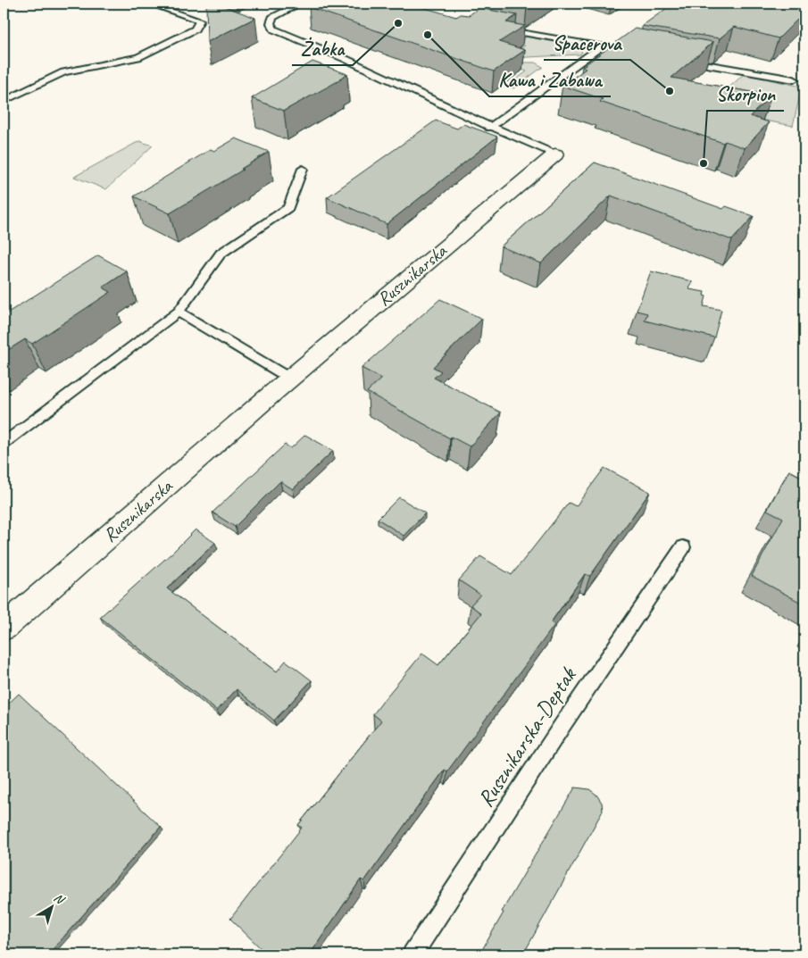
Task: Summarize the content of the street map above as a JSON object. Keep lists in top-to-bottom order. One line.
{"streets":{"street":["Rusznikarska"],"lane":["Rusznikarska-Deptak"]},"places":["Żabka","Kawa i Zabawa","Spacerova","Skorpion"],"north":"top right"}
